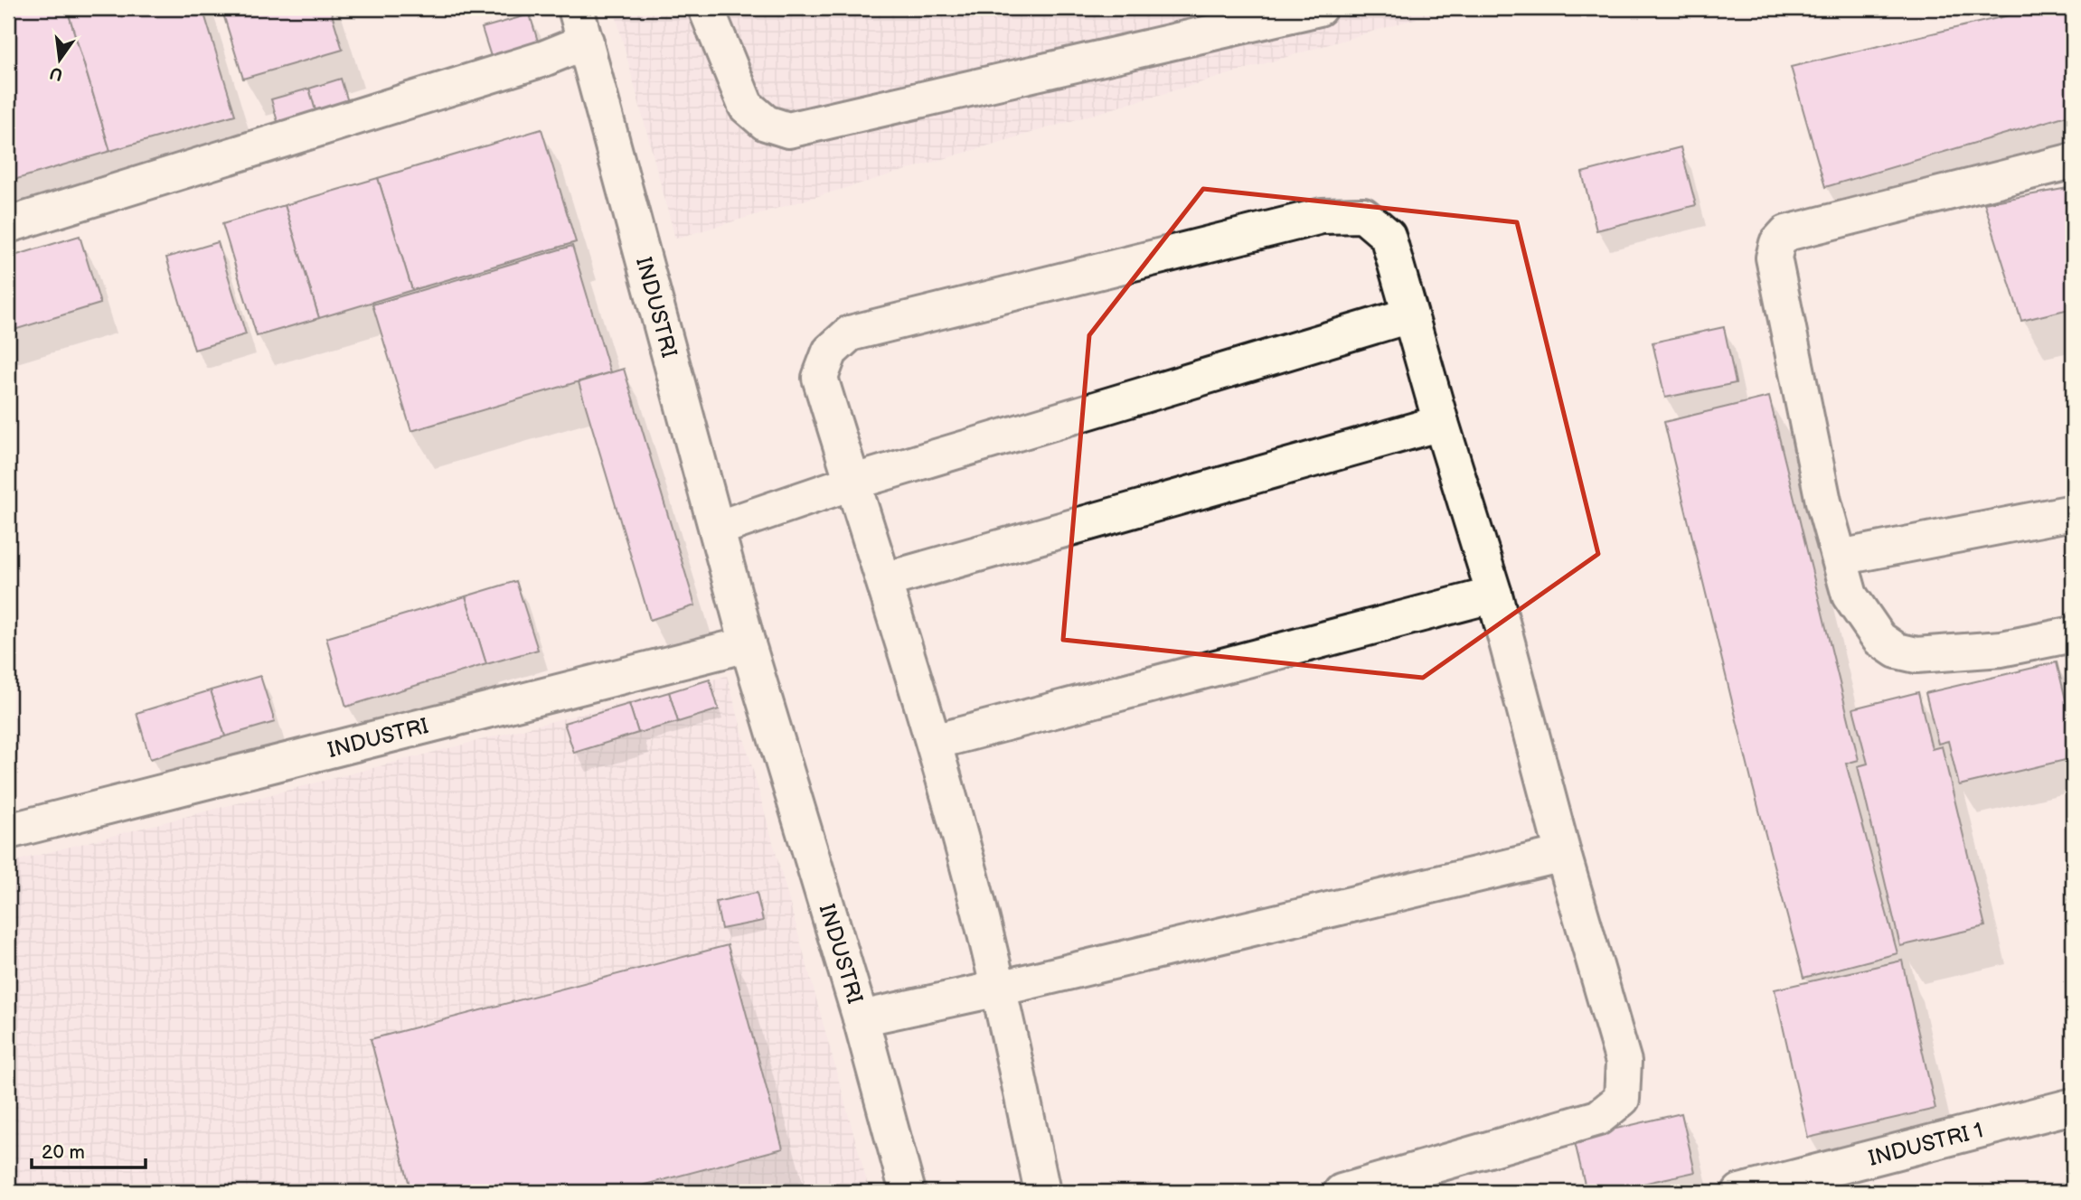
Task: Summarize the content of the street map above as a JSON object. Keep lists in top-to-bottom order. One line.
{"streets":{"lane":["INDUSTRI","INDUSTRI 1"]},"scale_bar":"20 m","north":"bottom"}
